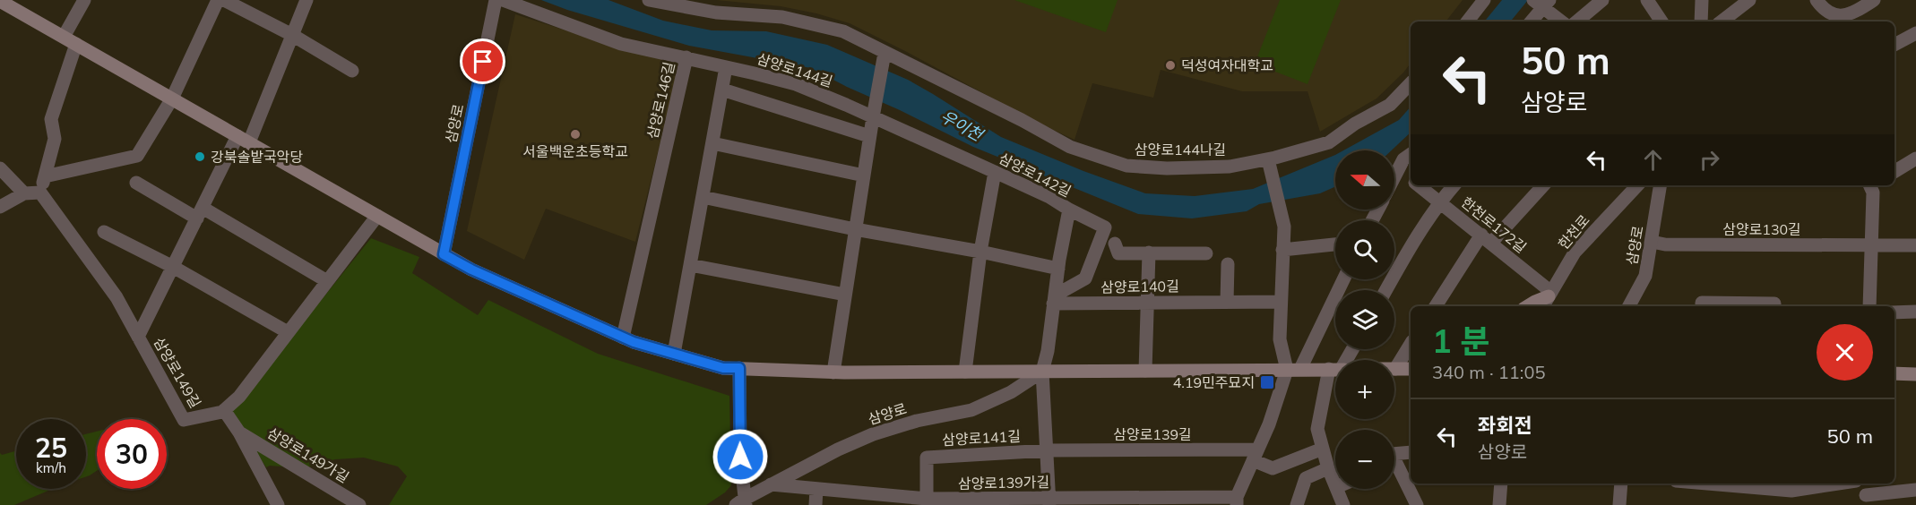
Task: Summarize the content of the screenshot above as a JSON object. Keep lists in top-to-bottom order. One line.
{"streets":{"street":["삼양로144길","삼양로146길","삼양로","삼양로144나길","삼양로142길","한천로172길","삼양로130길","한천로","삼양로140길","삼양로149길","삼양로139길","삼양로141길","삼양로149가길","삼양로139가길"]},"crossings":[["삼양로144길","삼양로146길"],["삼양로144길","삼양로142길"],["삼양로","삼양로142길"],["삼양로","삼양로130길"],["삼양로","삼양로139가길"],["삼양로142길","삼양로140길"],["한천로172길","한천로"],["삼양로149길","삼양로149가길"],["삼양로139길","삼양로141길"],["삼양로141길","삼양로139가길"]],"water":["우이천"],"places":{"other":["덕성여자대학교","서울백운초등학교","강북솔밭국악당"],"transit":["4.19민주묘지"]},"north":"left","page":{"turn":["50 m","삼양로"],"map_buttons":["+","−"],"heading":["1 분","340 m · 11:05"],"list":[{"name":"좌회전","note":"삼양로","value":"50 m"}],"speed":"25 km/h","limit":"30"}}
